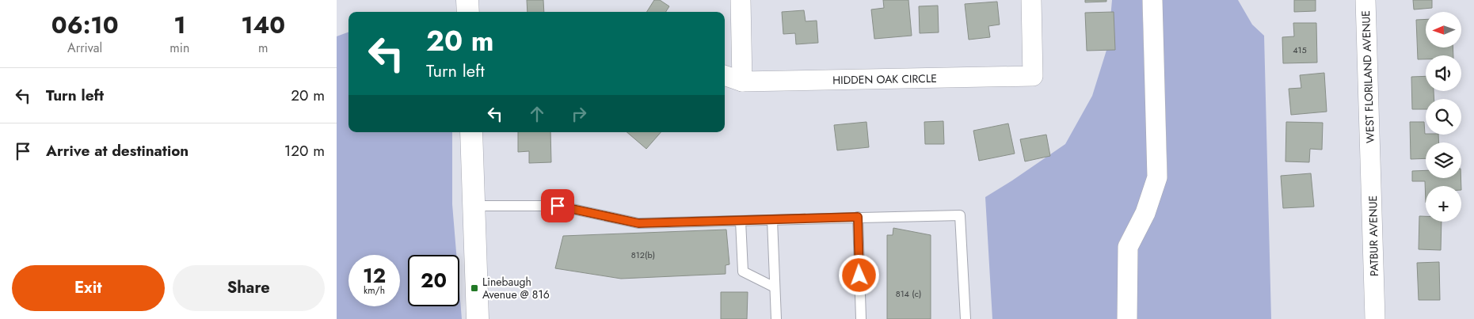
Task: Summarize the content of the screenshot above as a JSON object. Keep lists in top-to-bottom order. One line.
{"streets":{"street":["WEST FLORILAND AVENUE","HIDDEN OAK CIRCLE","PATBUR AVENUE"]},"crossings":[["WEST FLORILAND AVENUE","PATBUR AVENUE"]],"places":{"transit":["Linebaugh Avenue @ 816"]},"house_numbers":["415","812(b)","814 (c)"],"north":"left","page":{"eta":["06:10","Arrival","1","min","140","m"],"map_buttons":"+","turn":["20 m","Turn left"],"list":[{"name":"Turn left","value":"20 m"},{"name":"Arrive at destination","value":"120 m"}],"speed":"12 km/h","limit":"20","buttons":["Exit","Share"]}}
